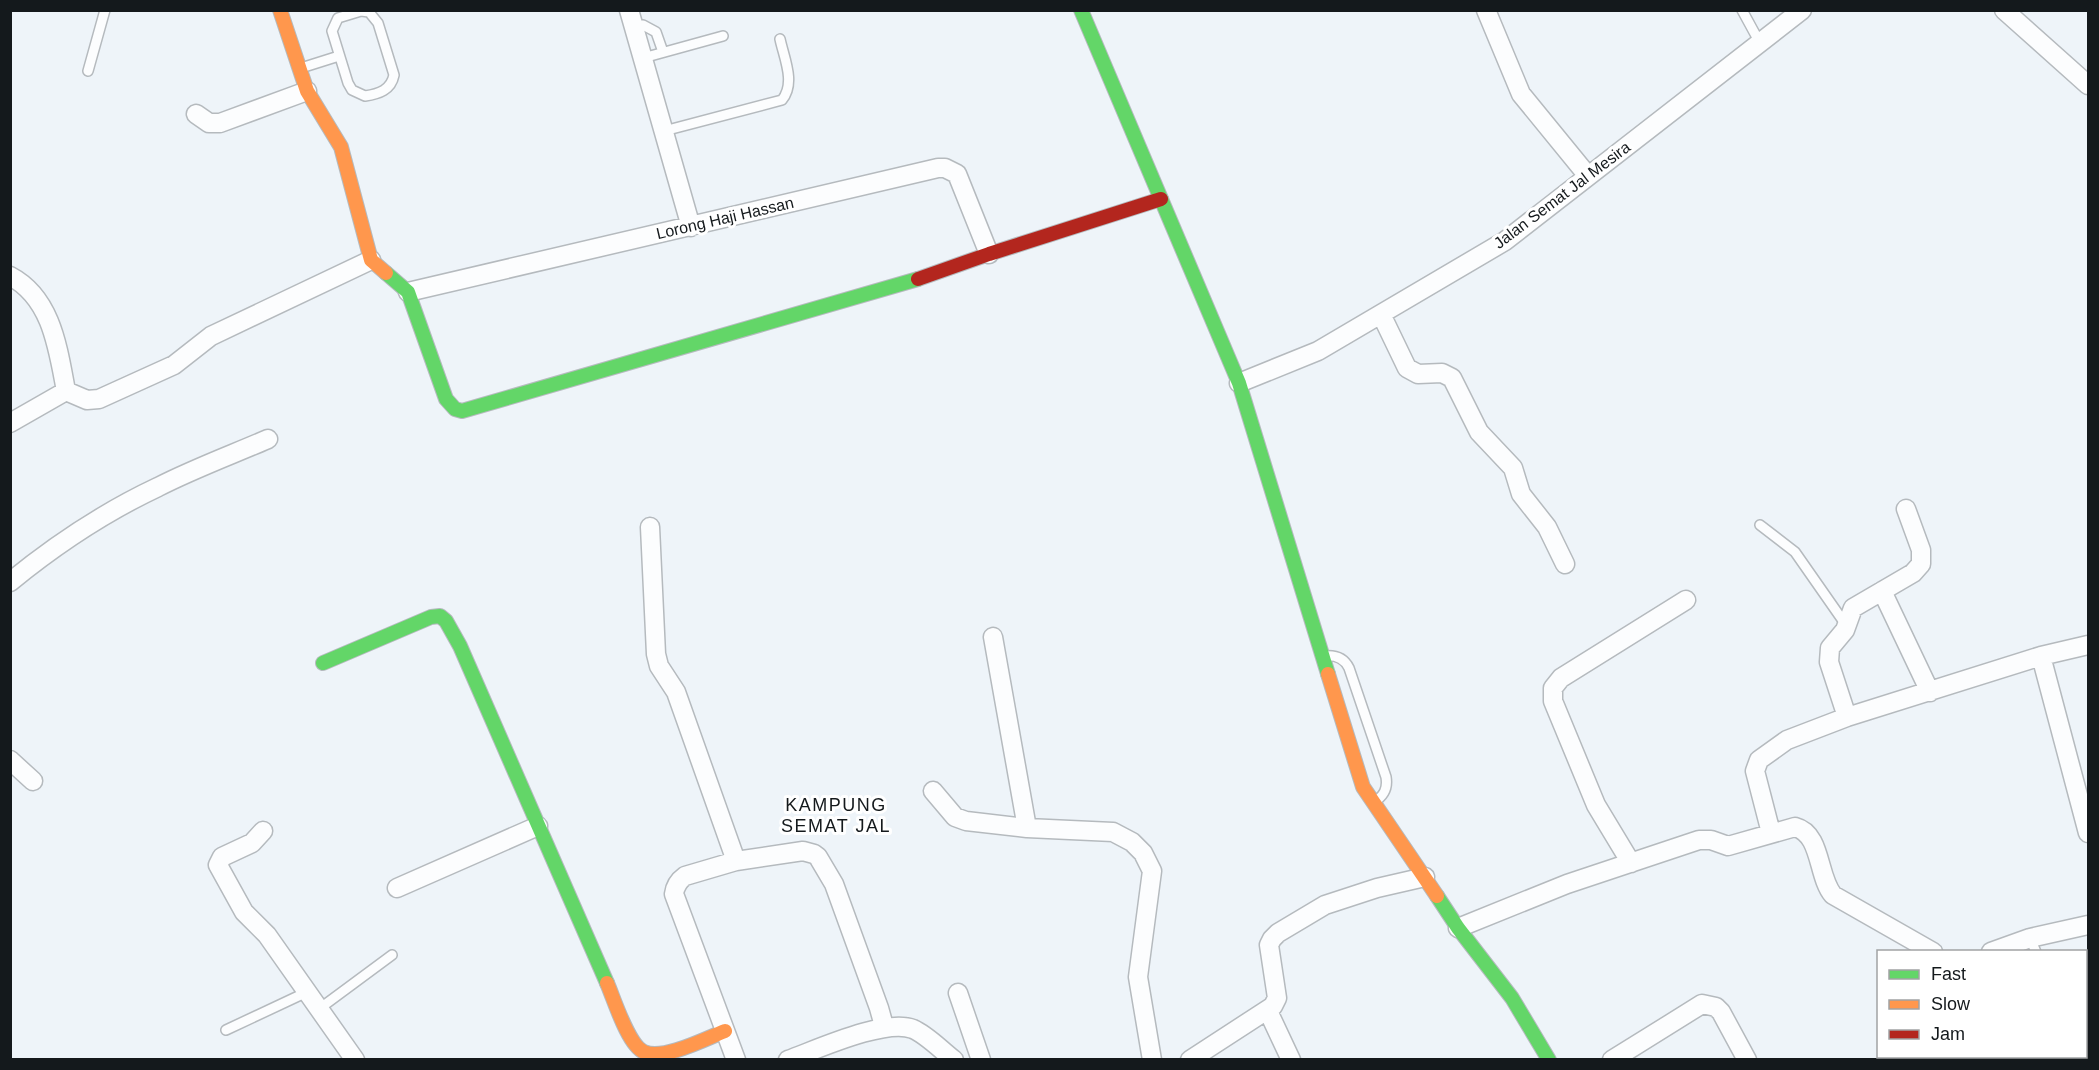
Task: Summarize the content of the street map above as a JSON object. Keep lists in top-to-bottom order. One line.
{"streets":{"street":["Jalan Semat Jal Mesira","Lorong Haji Hassan"]},"districts":["KAMPUNG SEMAT JAL"],"legend":["Fast","Slow","Jam"]}
